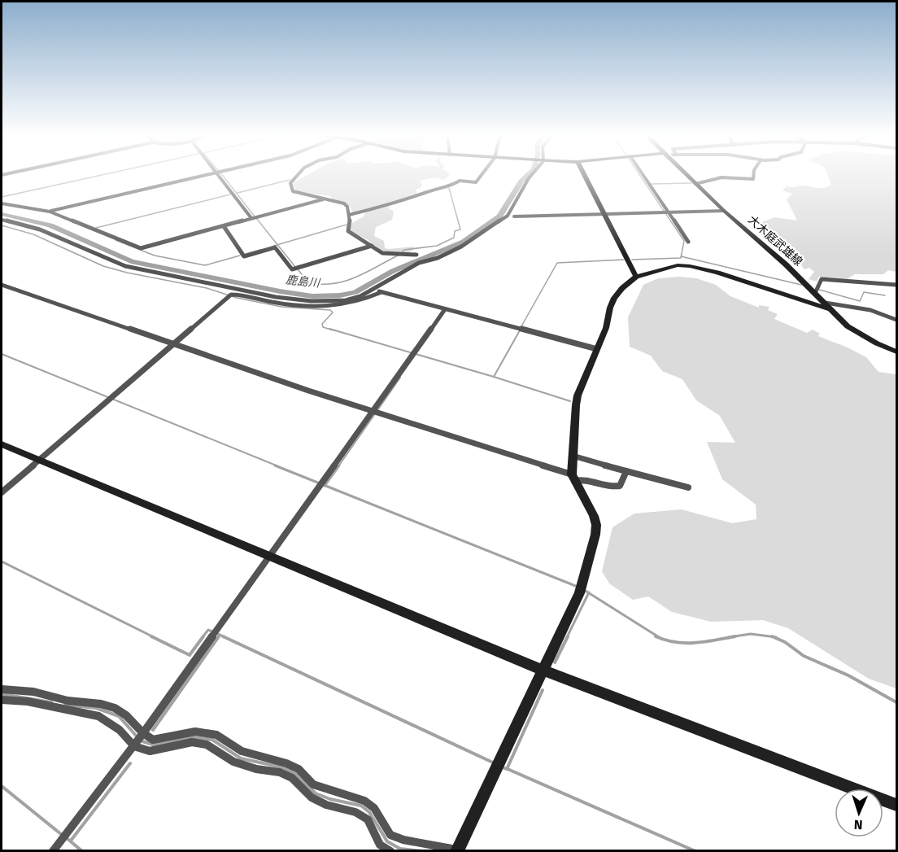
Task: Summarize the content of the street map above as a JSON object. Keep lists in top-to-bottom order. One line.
{"streets":{"street":["大木庭武雄線"]},"water":["鹿島川"],"north":"bottom"}
